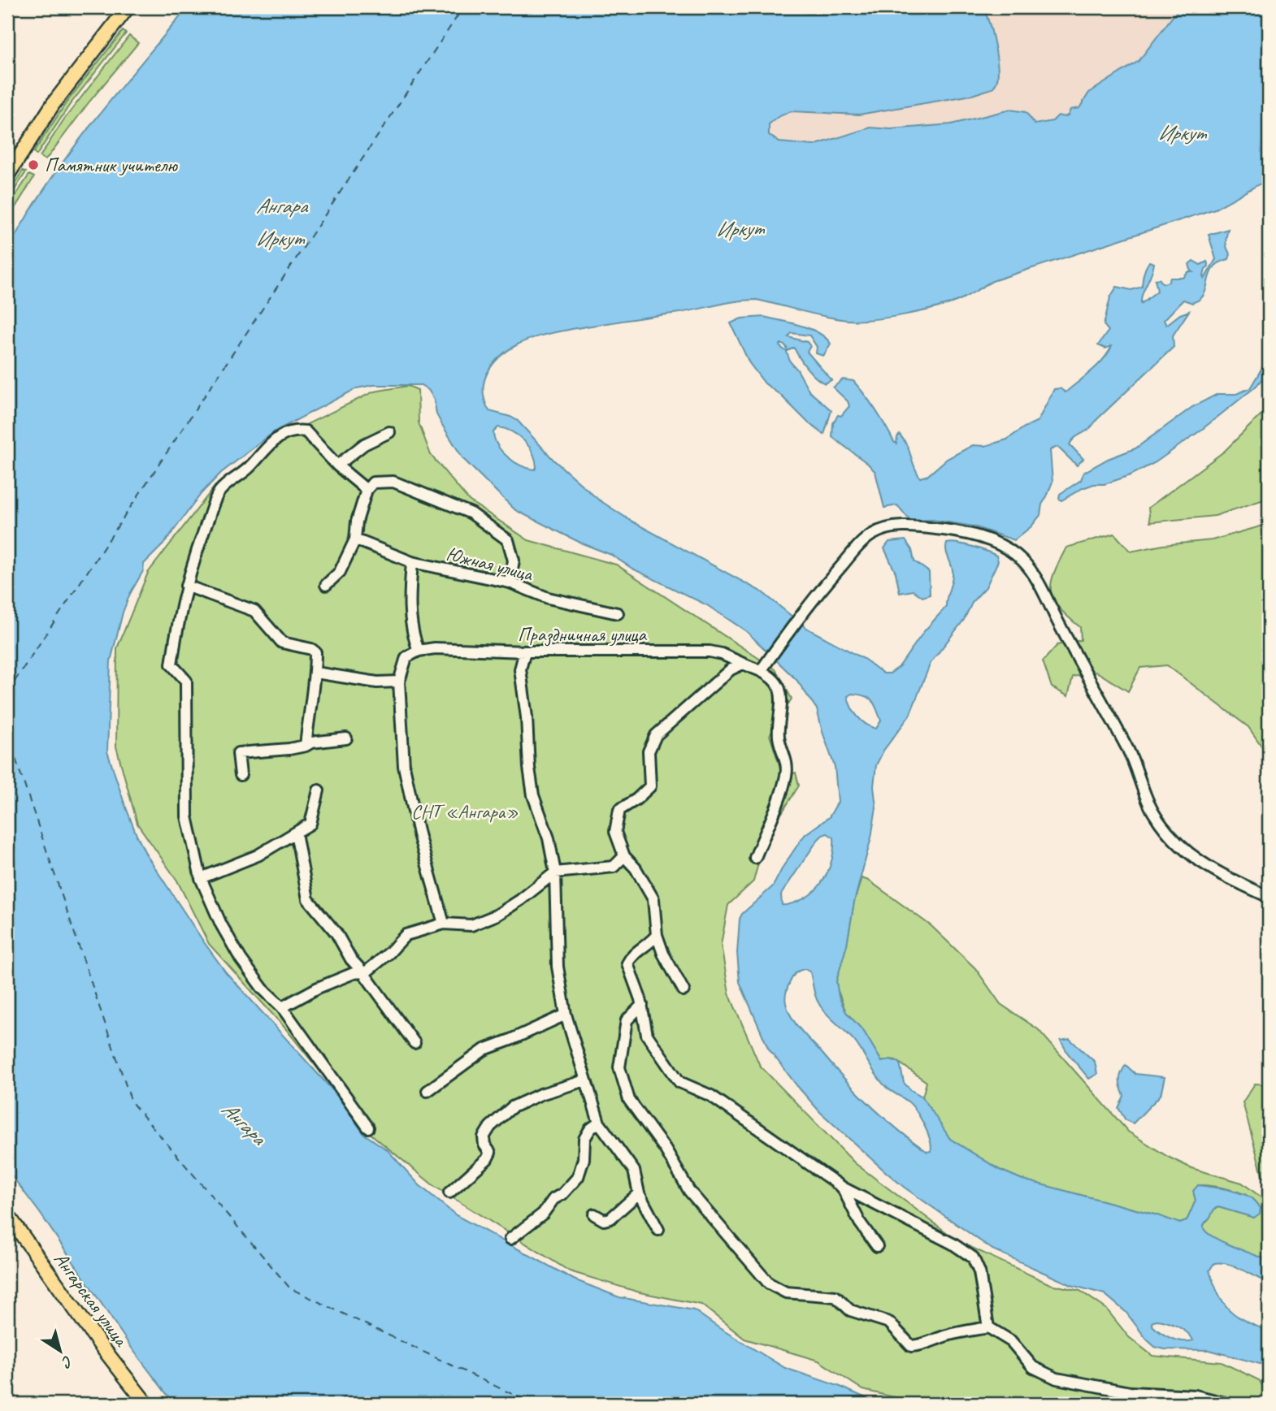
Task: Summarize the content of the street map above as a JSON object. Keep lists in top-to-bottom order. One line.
{"streets":{"main road":["Ангарская улица"],"street":["Южная улица","Праздничная улица"]},"water":["Иркут","Ангара"],"parks":["СНТ «Ангара»"],"places":["Памятник учителю"],"north":"bottom right"}
